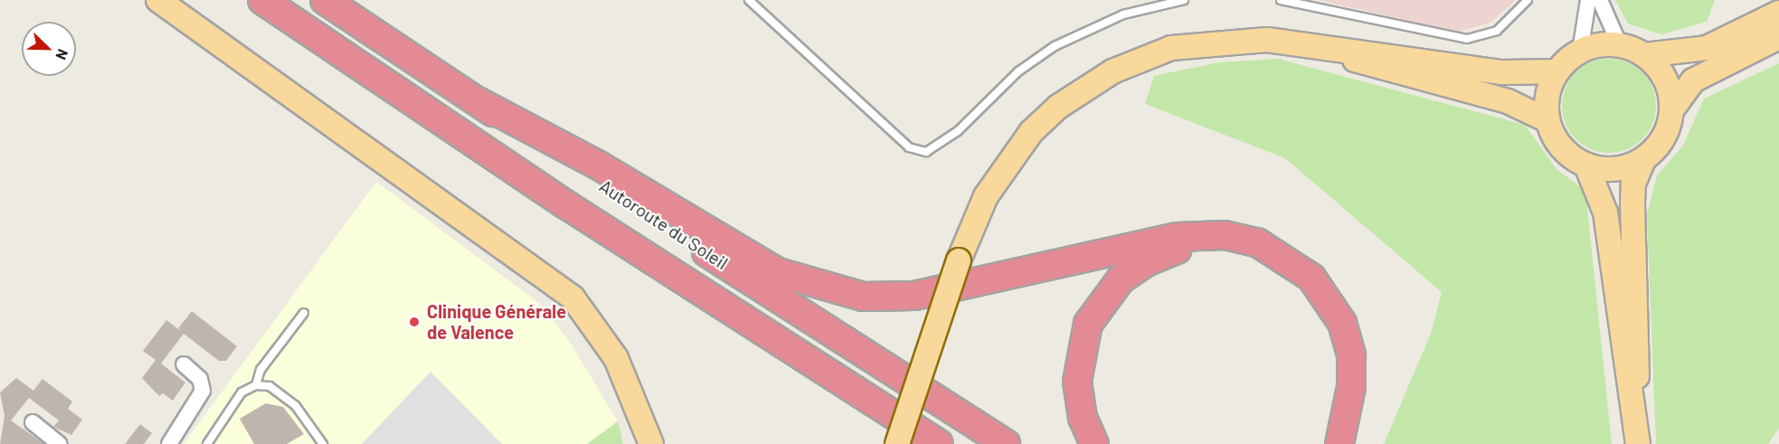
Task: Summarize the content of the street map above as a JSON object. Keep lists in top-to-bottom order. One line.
{"streets":{"highway":["Autoroute du Soleil"]},"places":["Clinique Générale de Valence"],"north":"bottom right"}
